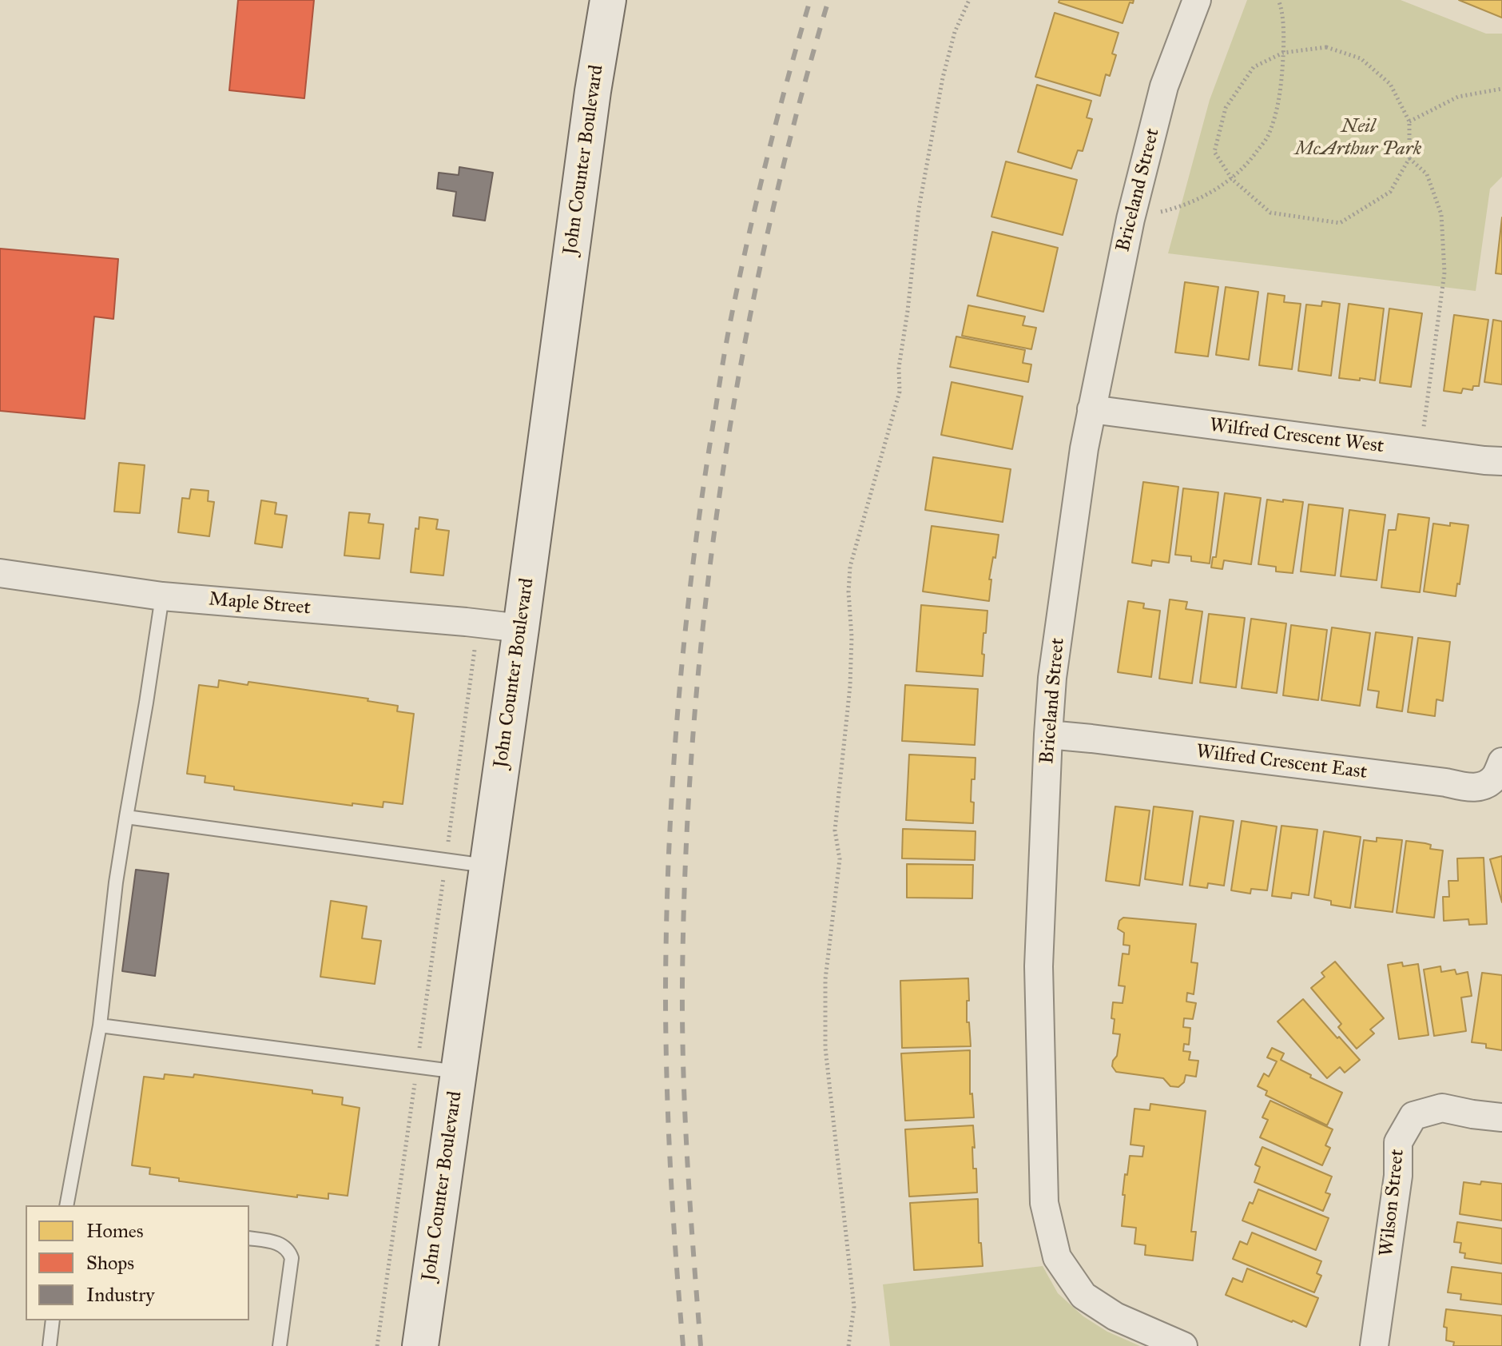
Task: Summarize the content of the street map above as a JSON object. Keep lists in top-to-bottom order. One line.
{"streets":{"main road":["John Counter Boulevard"],"street":["Briceland Street","Wilfred Crescent West","Maple Street","Wilfred Crescent East","Wilson Street"]},"crossings":[["John Counter Boulevard","Maple Street"],["Briceland Street","Wilfred Crescent West"],["Briceland Street","Wilfred Crescent East"]],"parks":["Neil McArthur Park"],"legend":["Homes","Shops","Industry"]}
